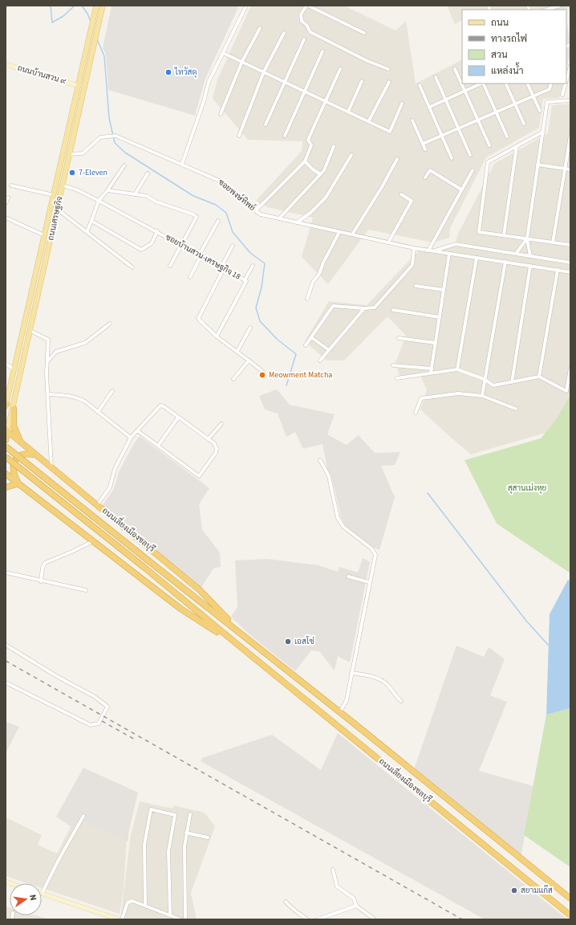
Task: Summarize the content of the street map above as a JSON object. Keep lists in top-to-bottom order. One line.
{"streets":{"highway":["ถนนเลี่ยงเมืองชลบุรี"],"main road":["ถนนเศรษฐกิจ"],"street":["ถนนบ้านสวน ๙","ซอยพงษ์ทิพย์","ซอยบ้านสวน-เศรษฐกิจ 18"]},"crossings":[["ถนนบ้านสวน ๙","ถนนเศรษฐกิจ"],["ซอยพงษ์ทิพย์","ถนนเศรษฐกิจ"],["ถนนเศรษฐกิจ","ซอยบ้านสวน-เศรษฐกิจ 18"],["ถนนเศรษฐกิจ","ถนนเลี่ยงเมืองชลบุรี"]],"parks":["สุสานเม่งหุย"],"places":["ไทวัสดุ","7-Eleven","Meowment Matcha","เอสโซ่","สยามแก๊ส"],"legend":["ถนน","ทางรถไฟ","สวน","แหล่งน้ำ"],"north":"right"}
